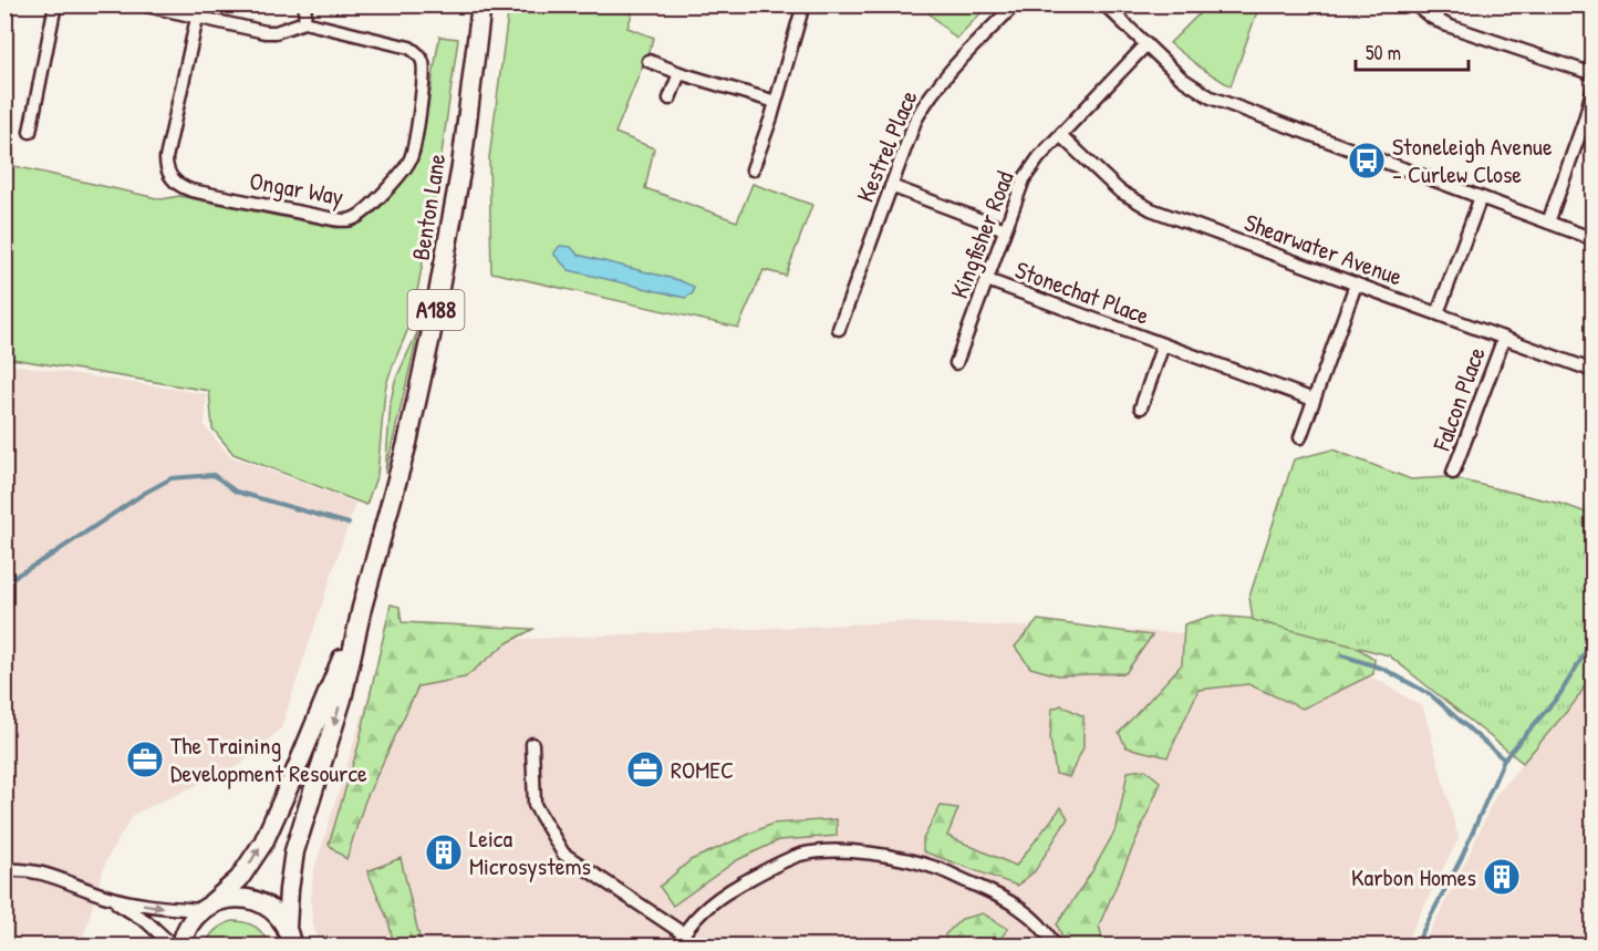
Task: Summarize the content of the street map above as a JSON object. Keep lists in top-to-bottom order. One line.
{"streets":{"main road":["Benton Lane","A188"],"street":["Kestrel Place","Ongar Way","Kingfisher Road","Shearwater Avenue","Stonechat Place","Falcon Place"]},"crossings":[["Benton Lane","A188"],["Kingfisher Road","Shearwater Avenue"],["Kingfisher Road","Stonechat Place"],["Shearwater Avenue","Falcon Place"]],"places":{"bus stop":["Stoneleigh Avenue - Curlew Close"],"office":["The Training Development Resource","ROMEC"],"building":["Leica Microsystems","Karbon Homes"]},"scale_bar":"50 m"}
